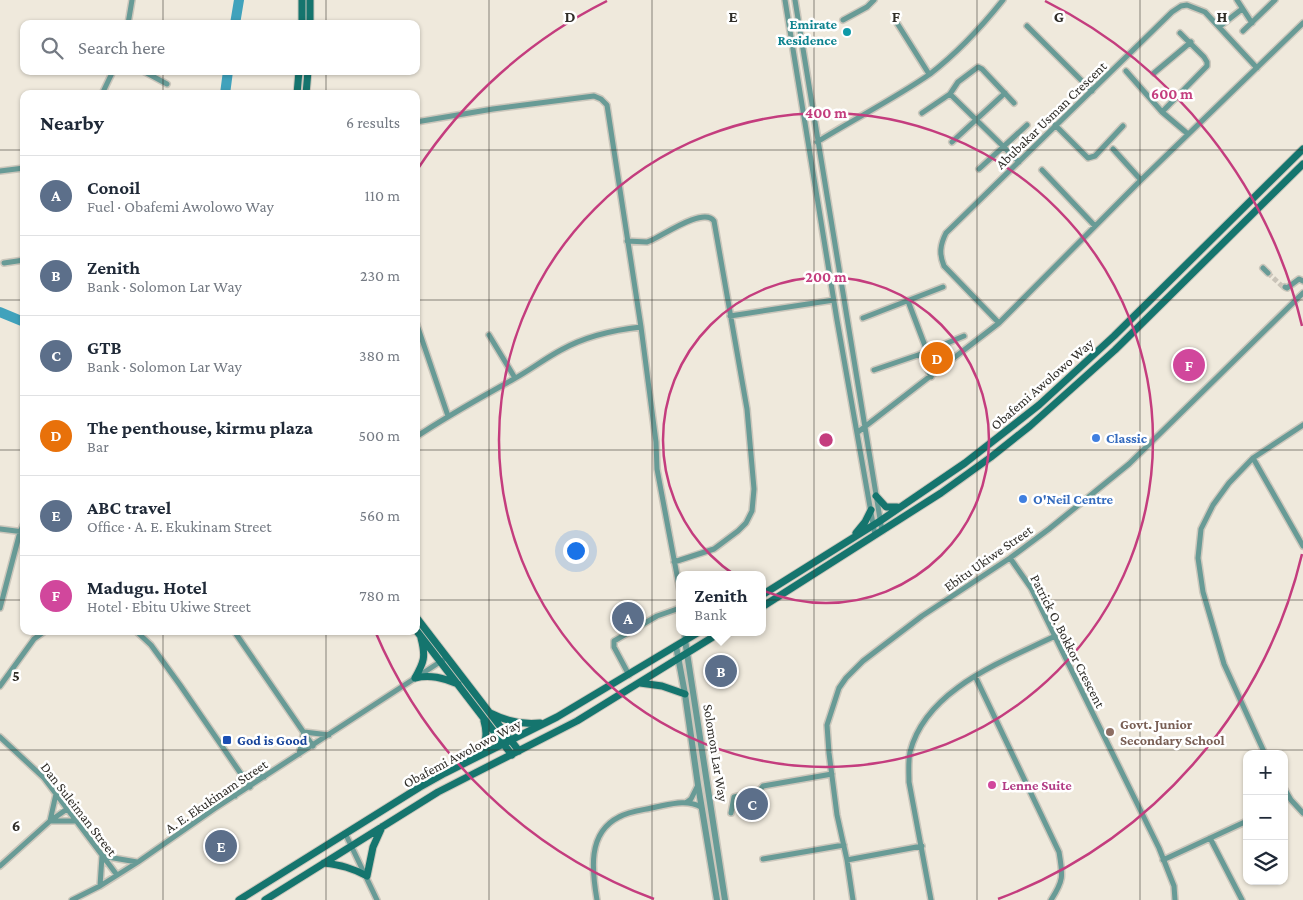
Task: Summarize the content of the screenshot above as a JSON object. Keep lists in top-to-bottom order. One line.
{"streets":{"main road":["Obafemi Awolowo Way"],"street":["Abubakar Usman Crescent","Ebitu Ukiwe Street","Patrick O. Bokkor Crescent","Solomon Lar Way","A. E. Ekukinam Street","Dan Suleiman Street"]},"crossings":[["Obafemi Awolowo Way","Solomon Lar Way"],["Ebitu Ukiwe Street","Patrick O. Bokkor Crescent"],["A. E. Ekukinam Street","Dan Suleiman Street"]],"places":{"other":["Emirate Residence","Classic","O'Neil Centre","Govt. Junior Secondary School","Lenne Suite"],"transit":["God is Good"]},"page":{"search":"Search here","heading":["Nearby","6 results"],"list":[{"mark":"A","name":"Conoil","note":"Fuel · Obafemi Awolowo Way","value":"110 m"},{"mark":"B","name":"Zenith","note":"Bank · Solomon Lar Way","value":"230 m"},{"mark":"C","name":"GTB","note":"Bank · Solomon Lar Way","value":"380 m"},{"mark":"D","name":"The penthouse, kirmu plaza","note":"Bar","value":"500 m"},{"mark":"E","name":"ABC travel","note":"Office · A. E. Ekukinam Street","value":"560 m"},{"mark":"F","name":"Madugu. Hotel","note":"Hotel · Ebitu Ukiwe Street","value":"780 m"}],"pins":["D","F","A","B","C","E"],"popup":["Zenith","Bank"],"map_buttons":["+","−"]},"grid":{"columns":["D","E","F","G","H"],"rows":["5","6"]},"rings":["600 m","400 m","200 m"]}
